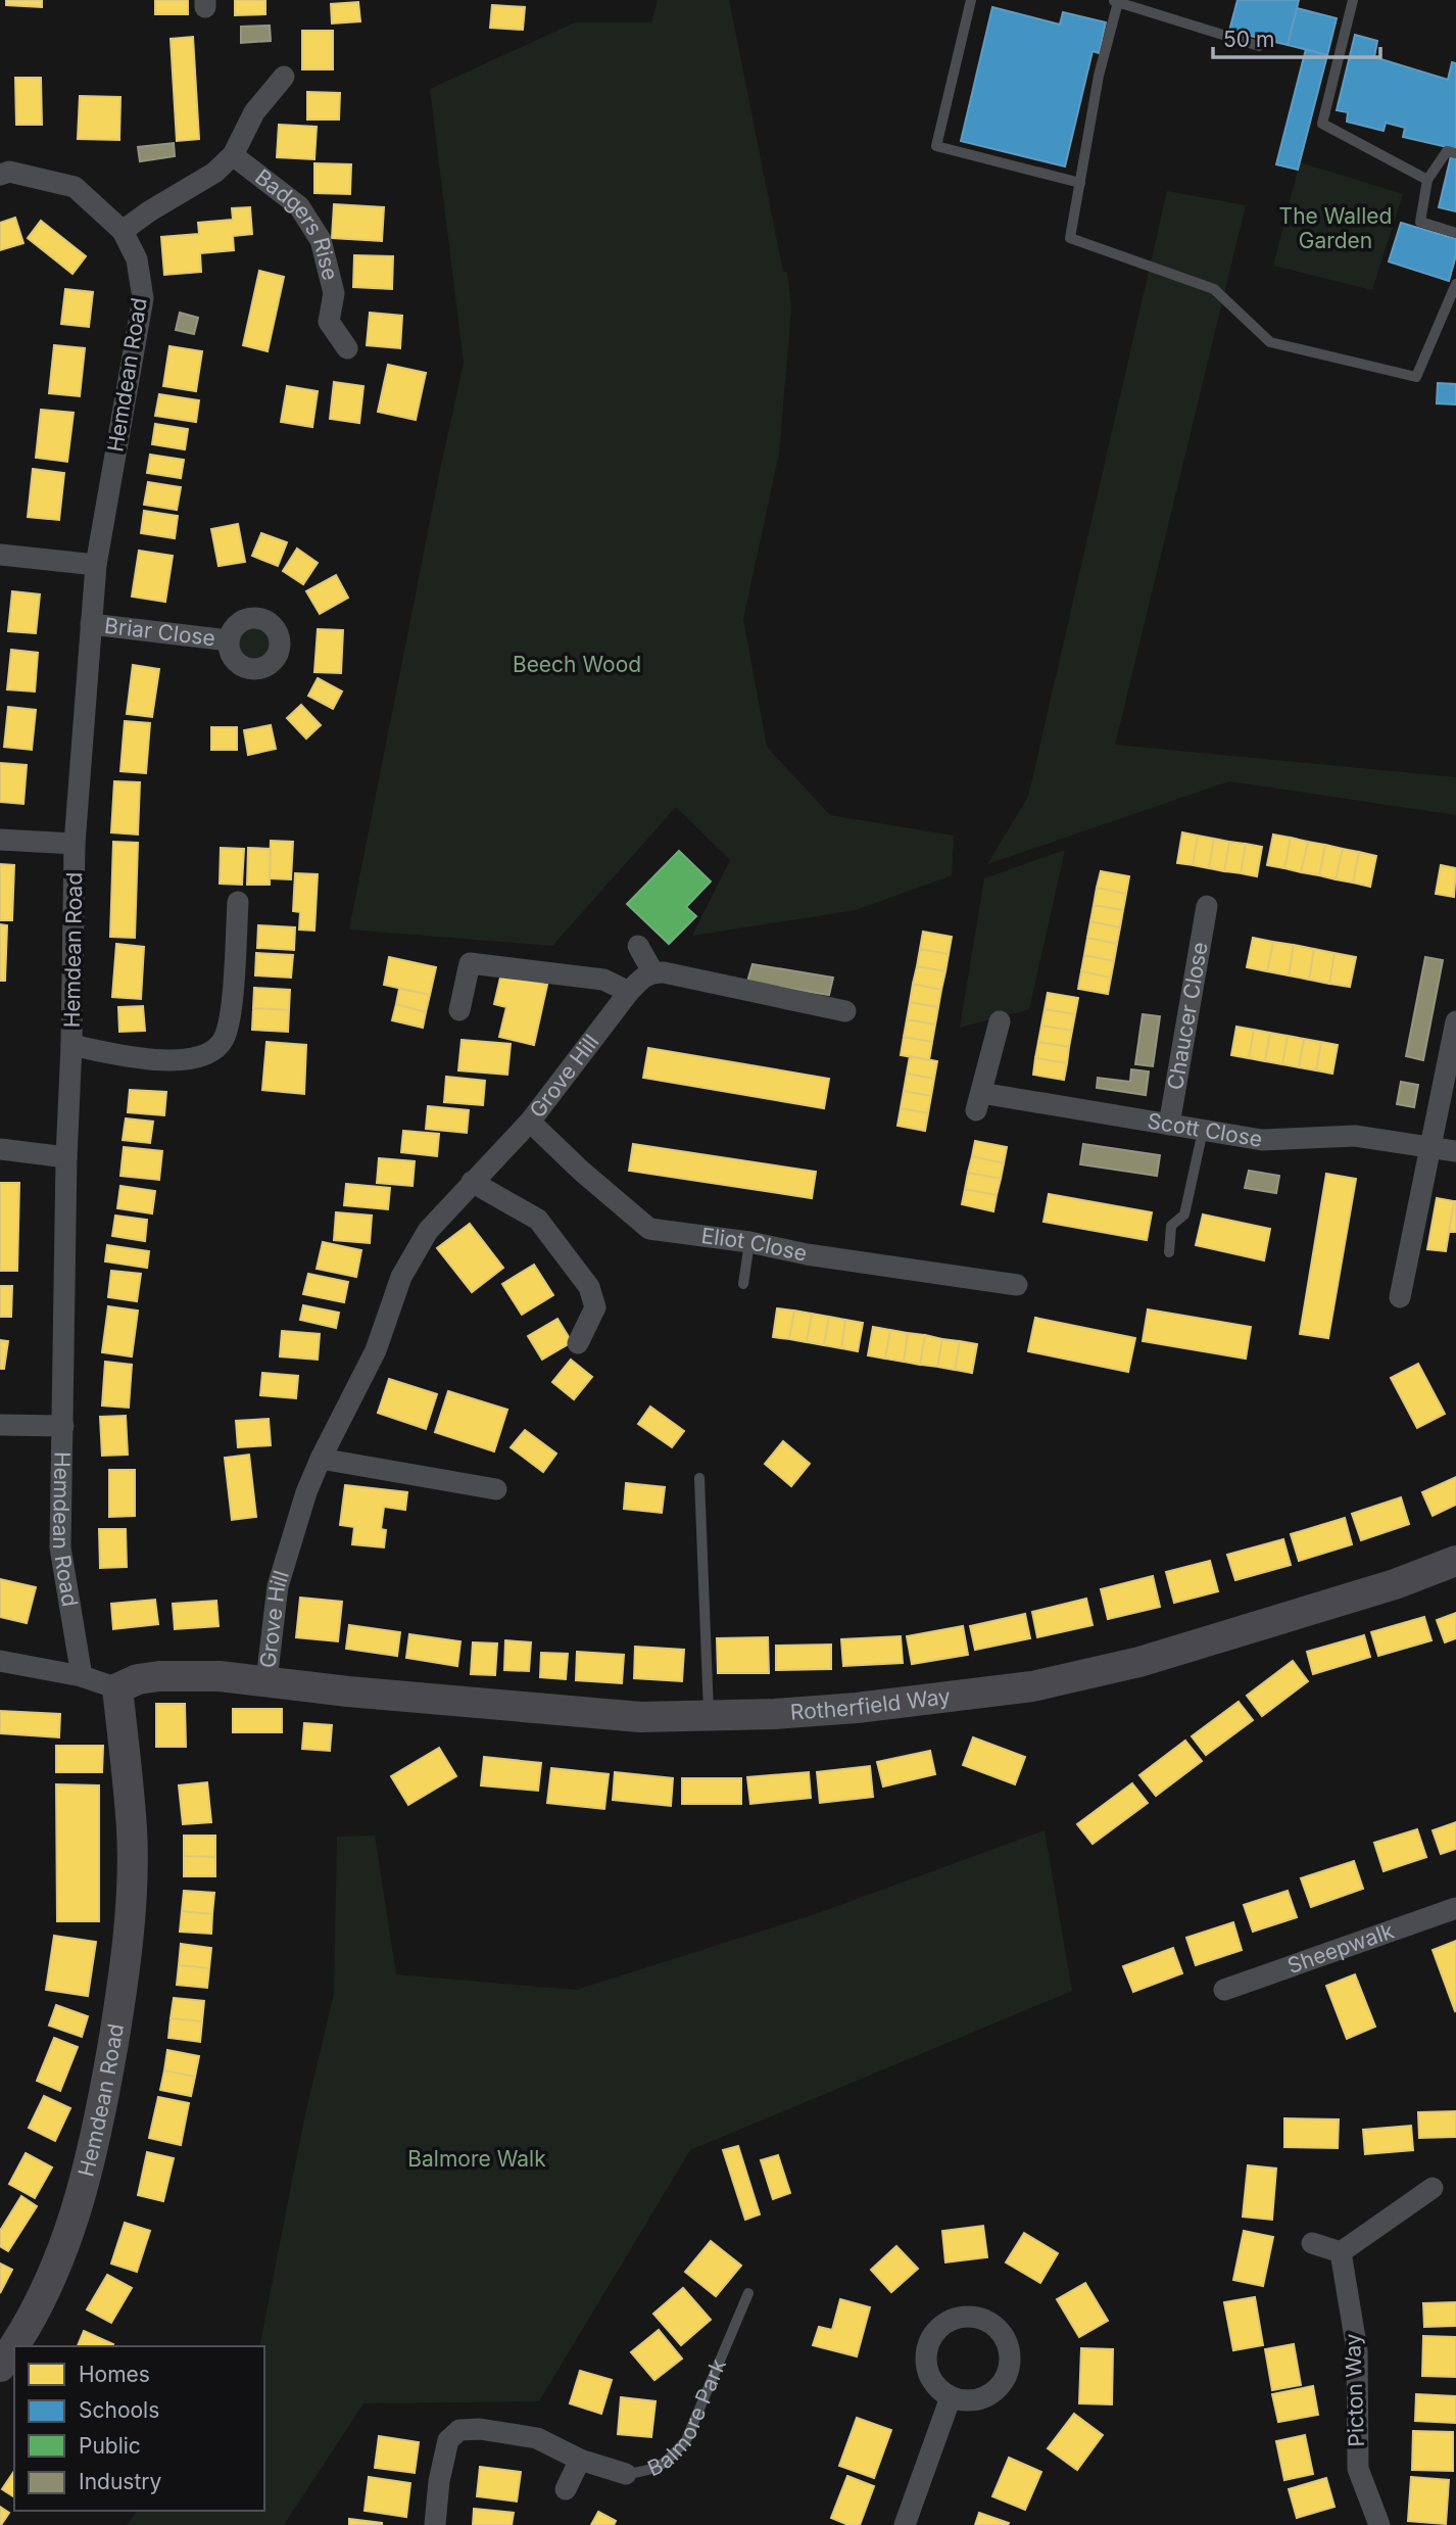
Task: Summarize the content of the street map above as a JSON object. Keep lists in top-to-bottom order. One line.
{"streets":{"street":["Badgers Rise","Hemdean Road","Briar Close","Chaucer Close","Grove Hill","Scott Close","Eliot Close","Rotherfield Way","Sheepwalk","Picton Way","Balmore Park"]},"crossings":[["Badgers Rise","Hemdean Road"],["Hemdean Road","Briar Close"],["Hemdean Road","Grove Hill"],["Chaucer Close","Scott Close"],["Grove Hill","Eliot Close"],["Grove Hill","Rotherfield Way"]],"parks":["The Walled Garden","Beech Wood","Balmore Walk"],"legend":["Homes","Schools","Public","Industry"],"scale_bar":"50 m"}
